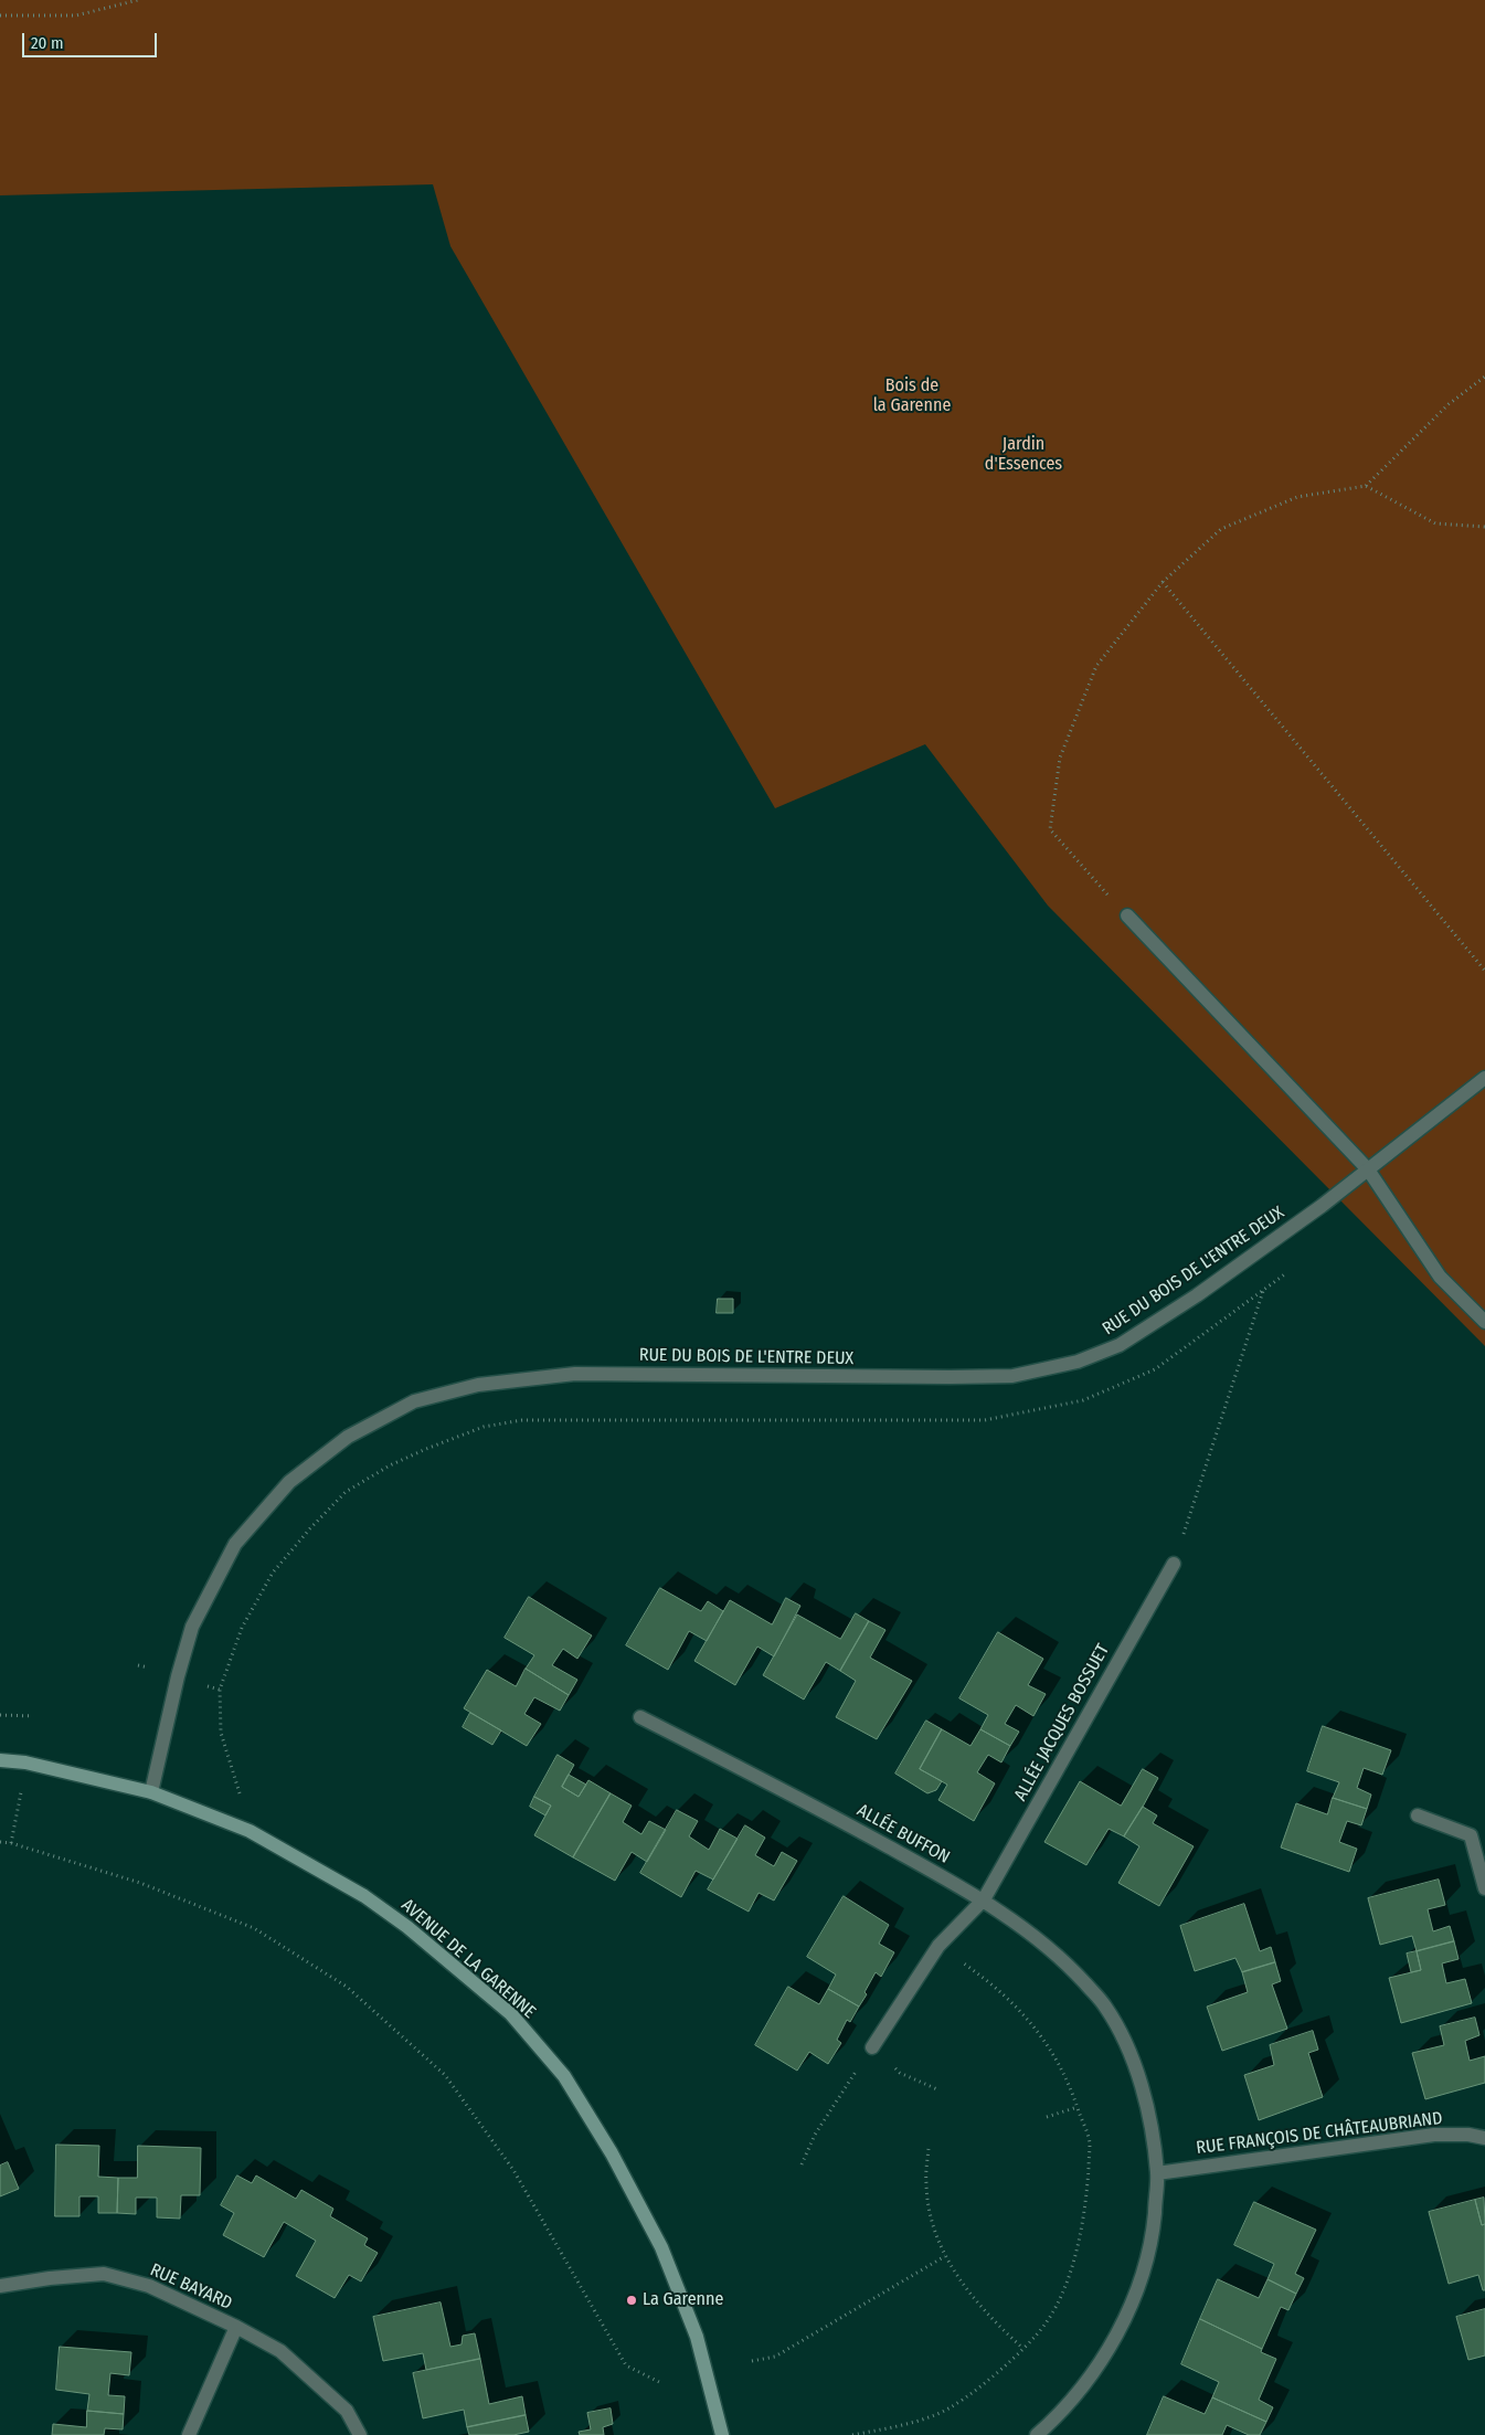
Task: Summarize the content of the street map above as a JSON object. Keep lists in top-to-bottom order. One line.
{"streets":{"street":["RUE DU BOIS DE L'ENTRE DEUX","ALLÉE JACQUES BOSSUET","ALLÉE BUFFON","AVENUE DE LA GARENNE","RUE FRANÇOIS DE CHÂTEAUBRIAND","RUE BAYARD"]},"crossings":[["RUE DU BOIS DE L'ENTRE DEUX","AVENUE DE LA GARENNE"],["ALLÉE JACQUES BOSSUET","ALLÉE BUFFON"]],"parks":["Bois de la Garenne","Jardin d'Essences"],"places":["La Garenne"],"scale_bar":"20 m"}
